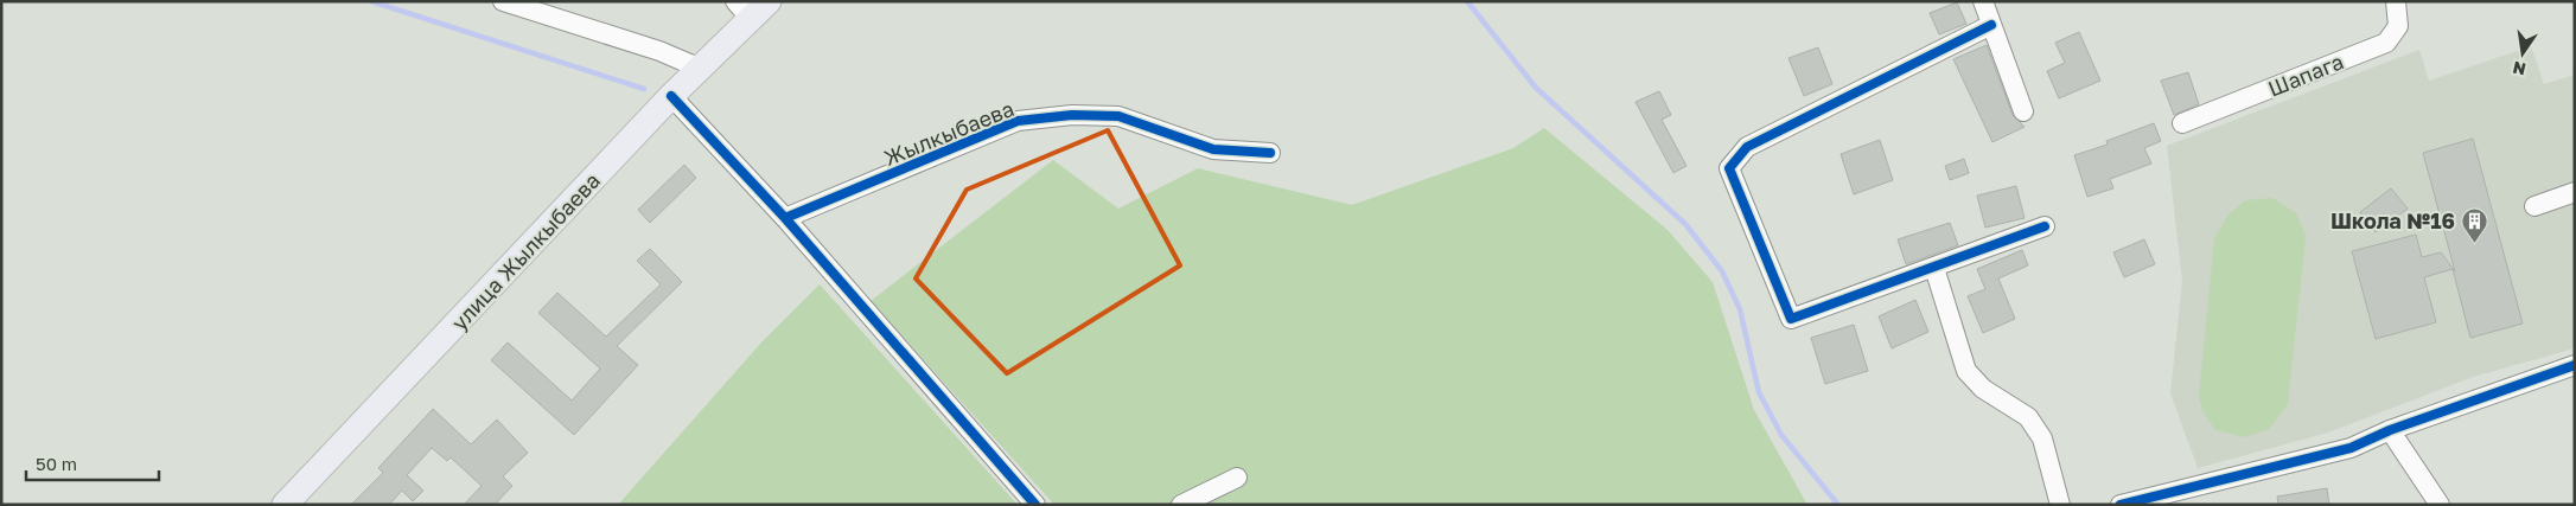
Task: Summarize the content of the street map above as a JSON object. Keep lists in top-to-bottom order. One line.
{"streets":{"main road":["улица Жылкыбаева"],"street":["Шапага","Жылкыбаева"]},"places":{"building":["Школа №16"]},"scale_bar":"50 m","north":"bottom"}
